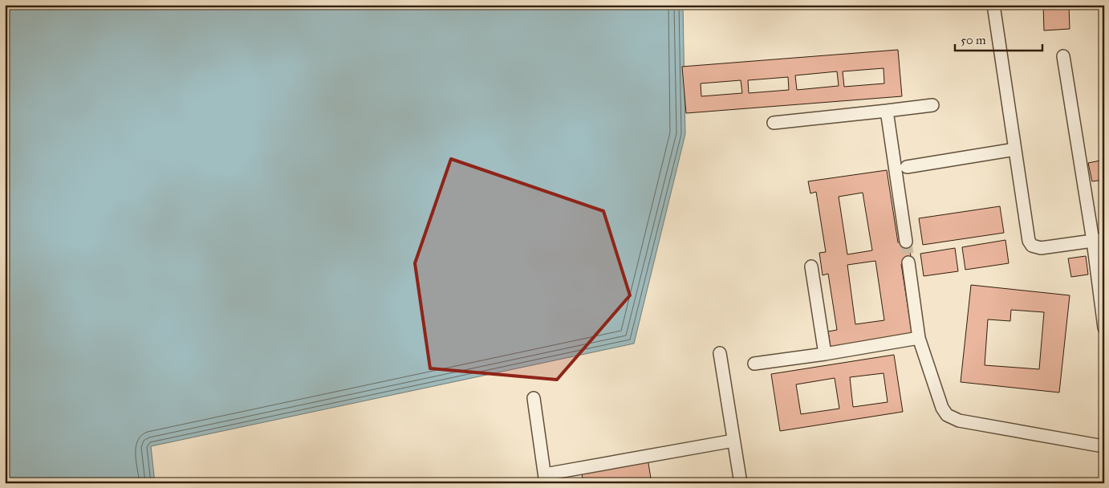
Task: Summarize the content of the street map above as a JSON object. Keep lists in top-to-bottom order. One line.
{"scale_bar":"50 m"}
